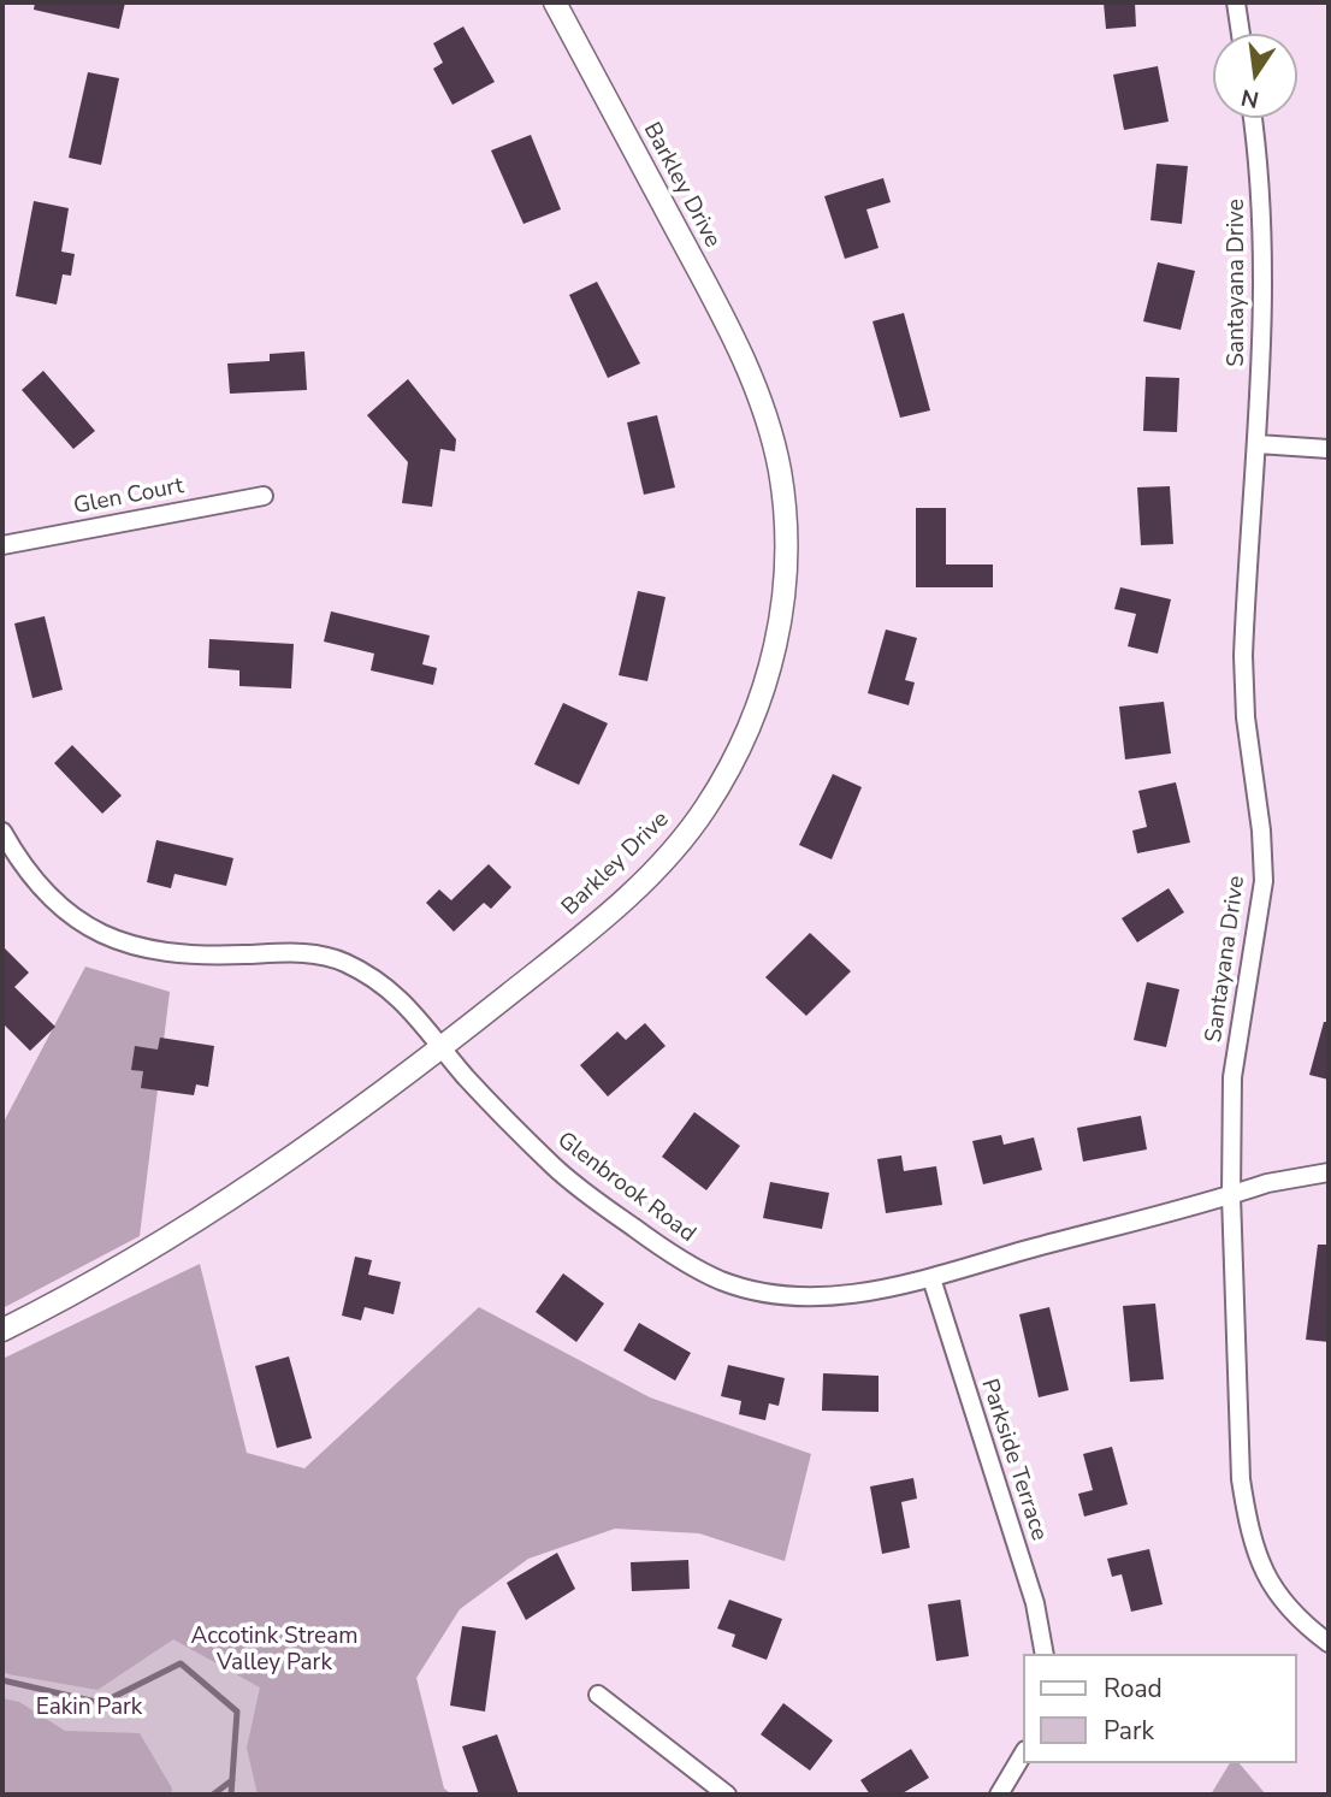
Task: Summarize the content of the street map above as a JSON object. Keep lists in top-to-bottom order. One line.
{"streets":{"street":["Barkley Drive","Santayana Drive","Glen Court","Glenbrook Road","Parkside Terrace"]},"crossings":[["Barkley Drive","Glenbrook Road"],["Santayana Drive","Glenbrook Road"],["Glenbrook Road","Parkside Terrace"]],"parks":["Accotink Stream Valley Park","Eakin Park"],"legend":["Road","Park"],"north":"bottom"}
